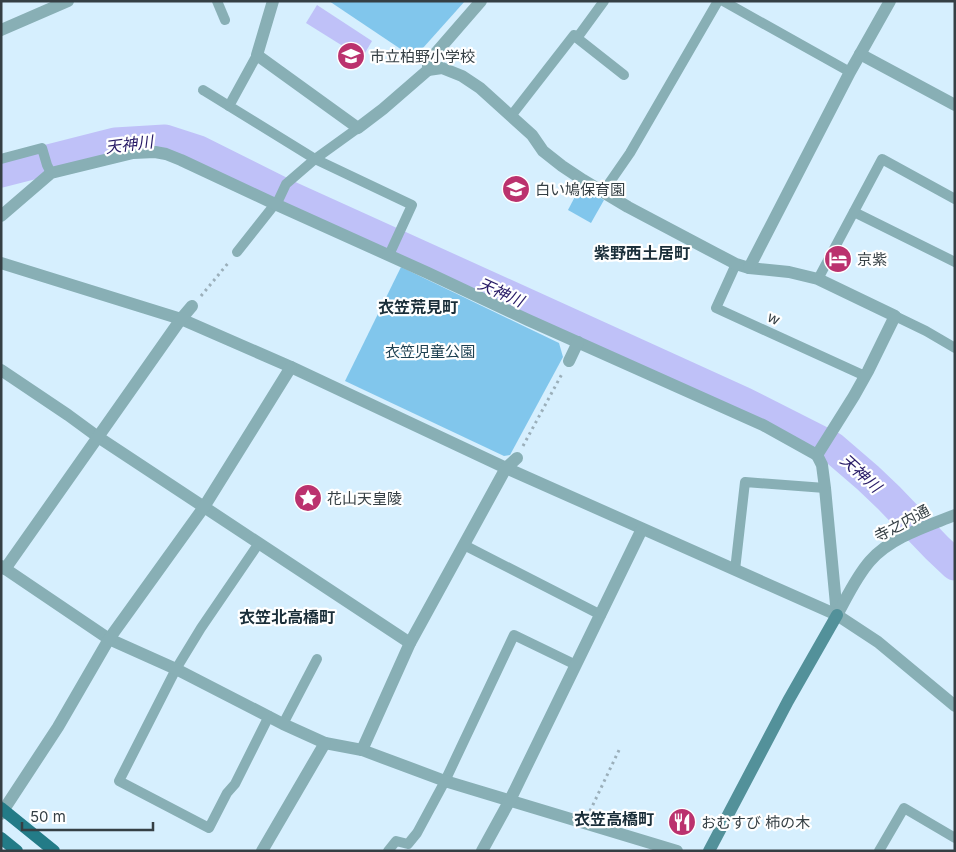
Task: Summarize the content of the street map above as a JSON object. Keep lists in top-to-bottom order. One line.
{"streets":{"street":["寺之内通"],"lane":["w"]},"districts":["紫野西土居町","衣笠荒見町","衣笠北高橋町","衣笠高橋町"],"water":["天神川"],"parks":["衣笠児童公園"],"places":{"school or university":["市立柏野小学校","白い鳩保育園"],"hotel":["京紫"],"place":["花山天皇陵"],"restaurant":["おむすび 柿の木"]},"scale_bar":"50 m"}
